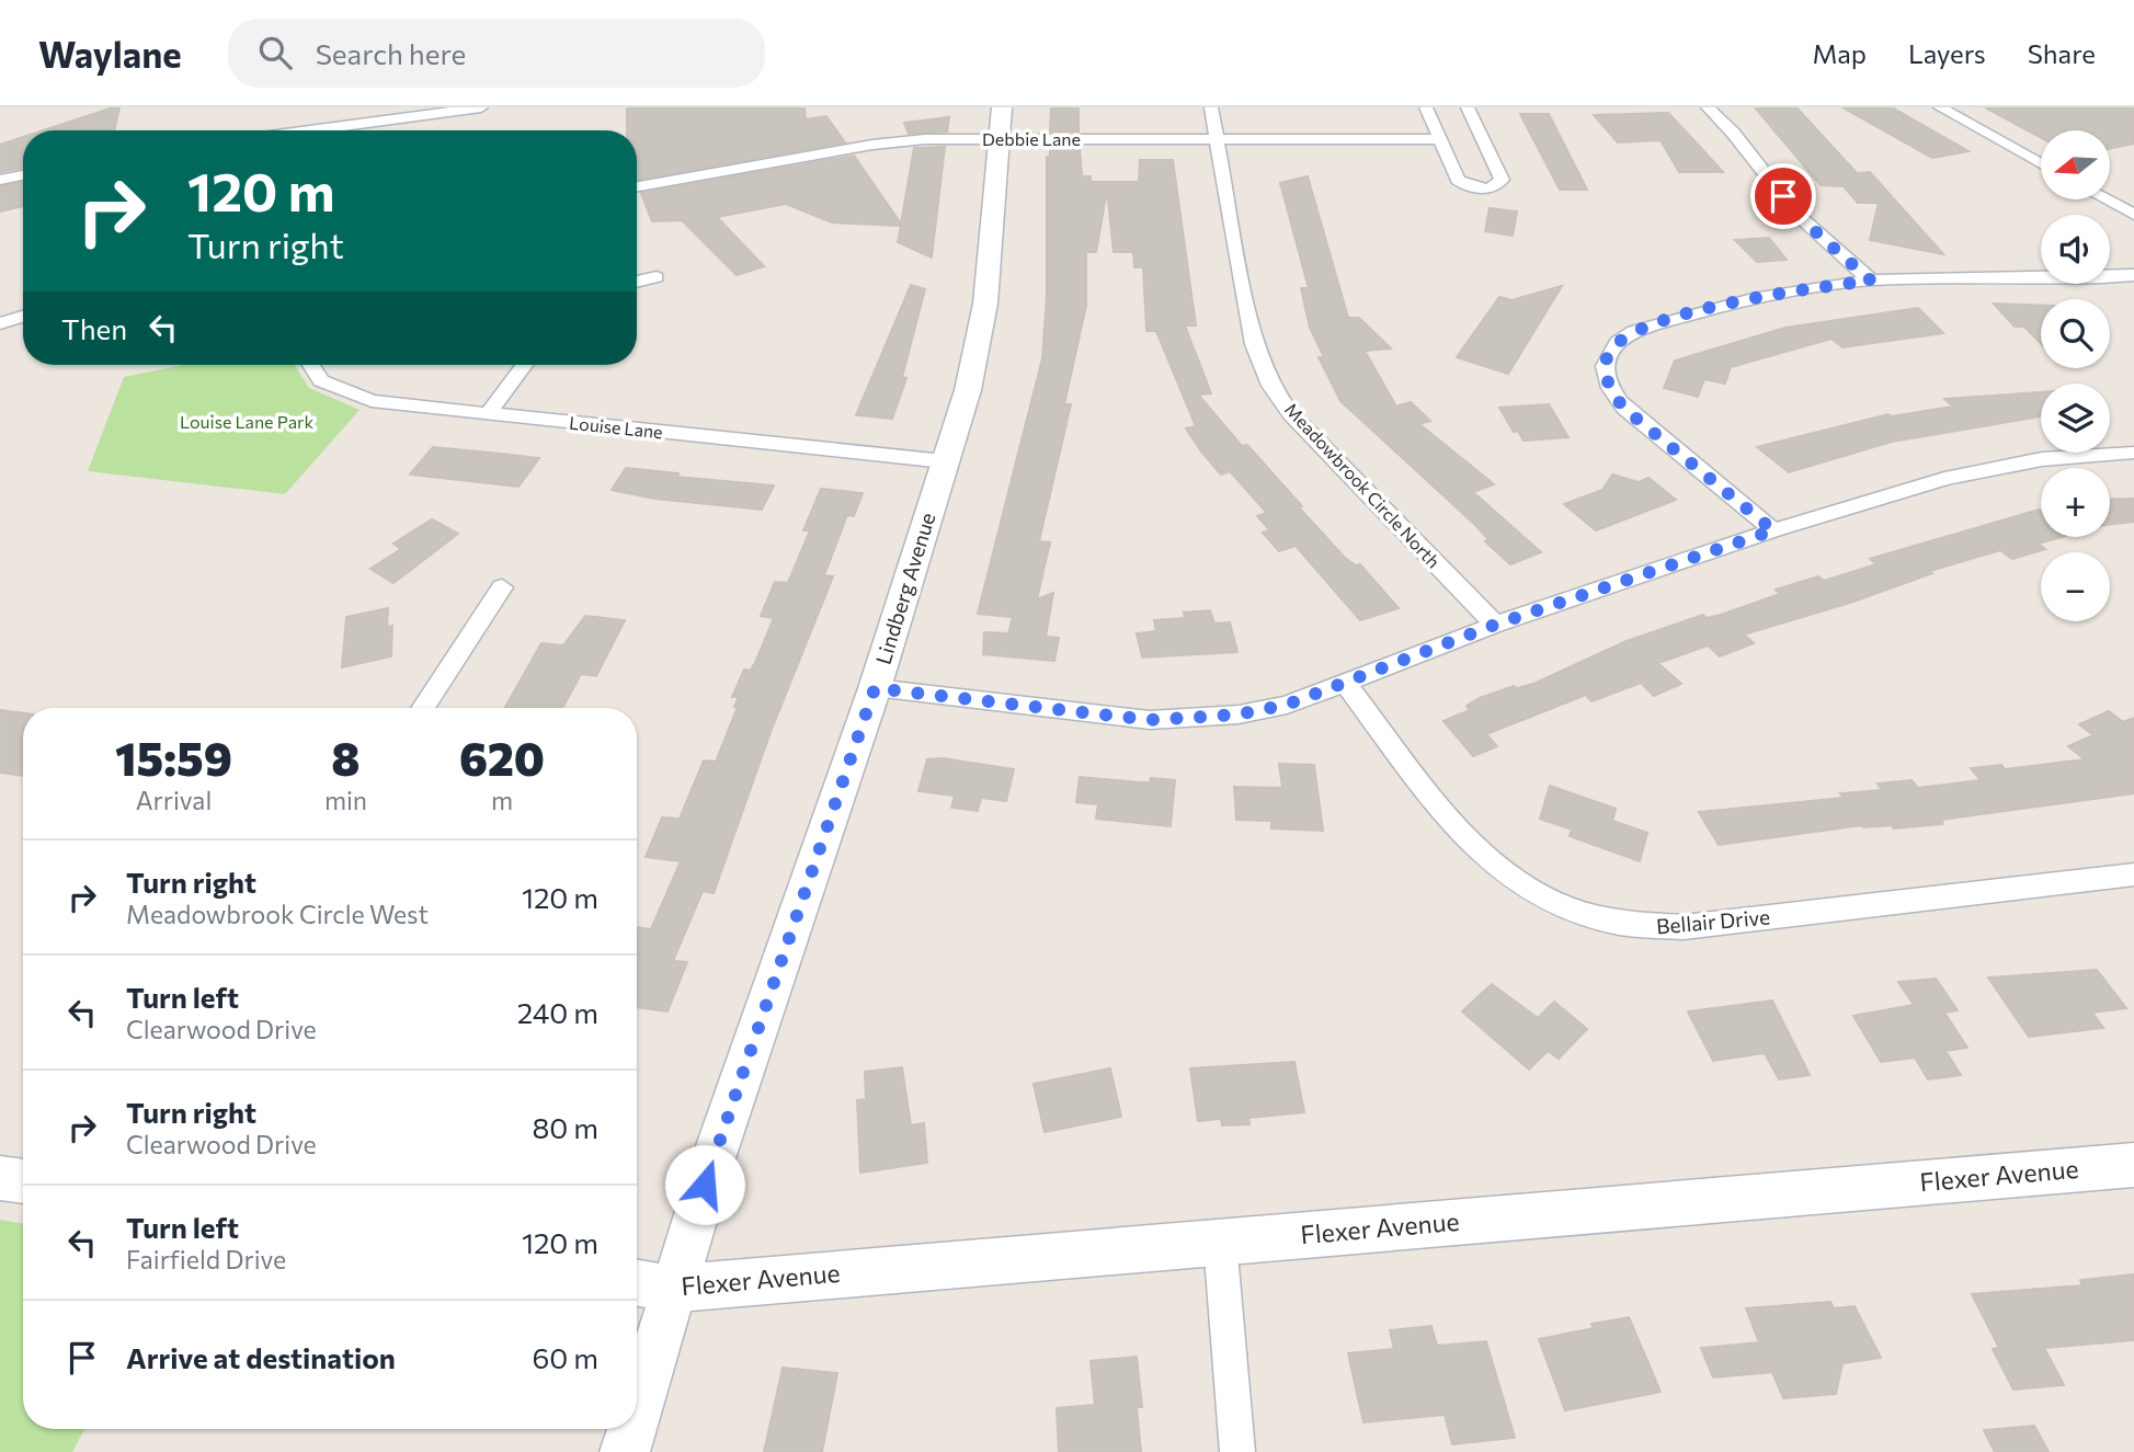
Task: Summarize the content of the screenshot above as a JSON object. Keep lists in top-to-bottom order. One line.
{"streets":{"street":["Debbie Lane","Louise Lane","Meadowbrook Circle North","Lindberg Avenue","Bellair Drive","Flexer Avenue"]},"crossings":[["Debbie Lane","Meadowbrook Circle North"],["Debbie Lane","Lindberg Avenue"],["Louise Lane","Lindberg Avenue"],["Lindberg Avenue","Flexer Avenue"]],"parks":["Louise Lane Park"],"north":"left","page":{"header":"Waylane","search":"Search here","nav":["Map","Layers","Share"],"map_buttons":["+","−"],"turn":["120 m","Turn right"],"then":"Then","eta":["15:59","Arrival","8","min","620","m"],"list":[{"name":"Turn right","note":"Meadowbrook Circle West","value":"120 m"},{"name":"Turn left","note":"Clearwood Drive","value":"240 m"},{"name":"Turn right","note":"Clearwood Drive","value":"80 m"},{"name":"Turn left","note":"Fairfield Drive","value":"120 m"},{"name":"Arrive at destination","value":"60 m"}]}}
